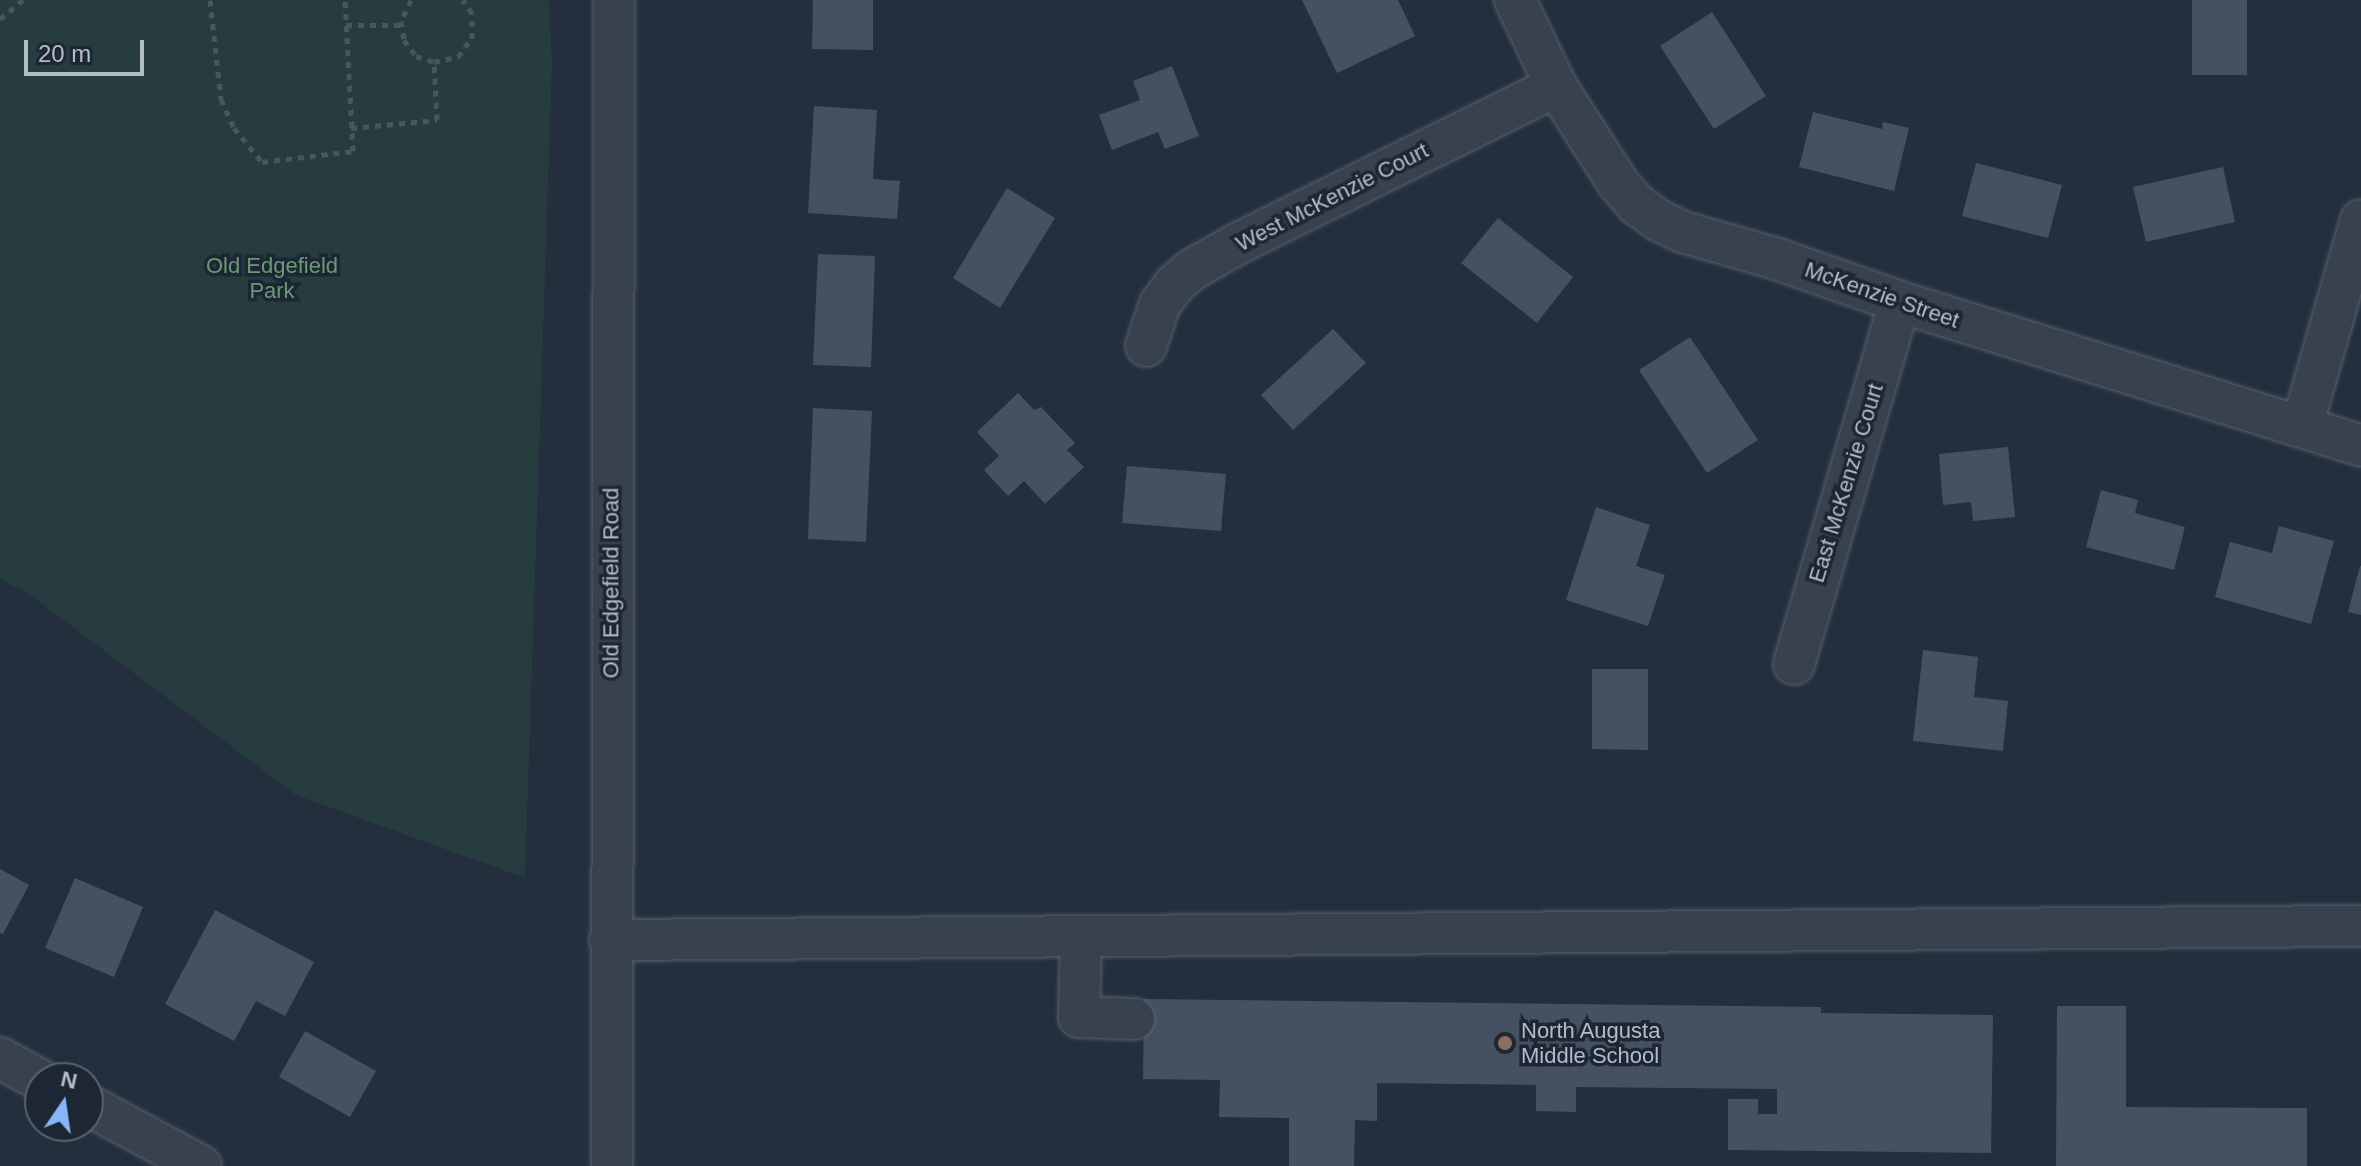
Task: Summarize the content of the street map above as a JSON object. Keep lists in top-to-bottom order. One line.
{"streets":{"street":["West McKenzie Court","McKenzie Street","East McKenzie Court","Old Edgefield Road"]},"crossings":[["West McKenzie Court","McKenzie Street"],["McKenzie Street","East McKenzie Court"]],"parks":["Old Edgefield Park"],"places":["North Augusta Middle School"],"scale_bar":"20 m","north":"top"}
